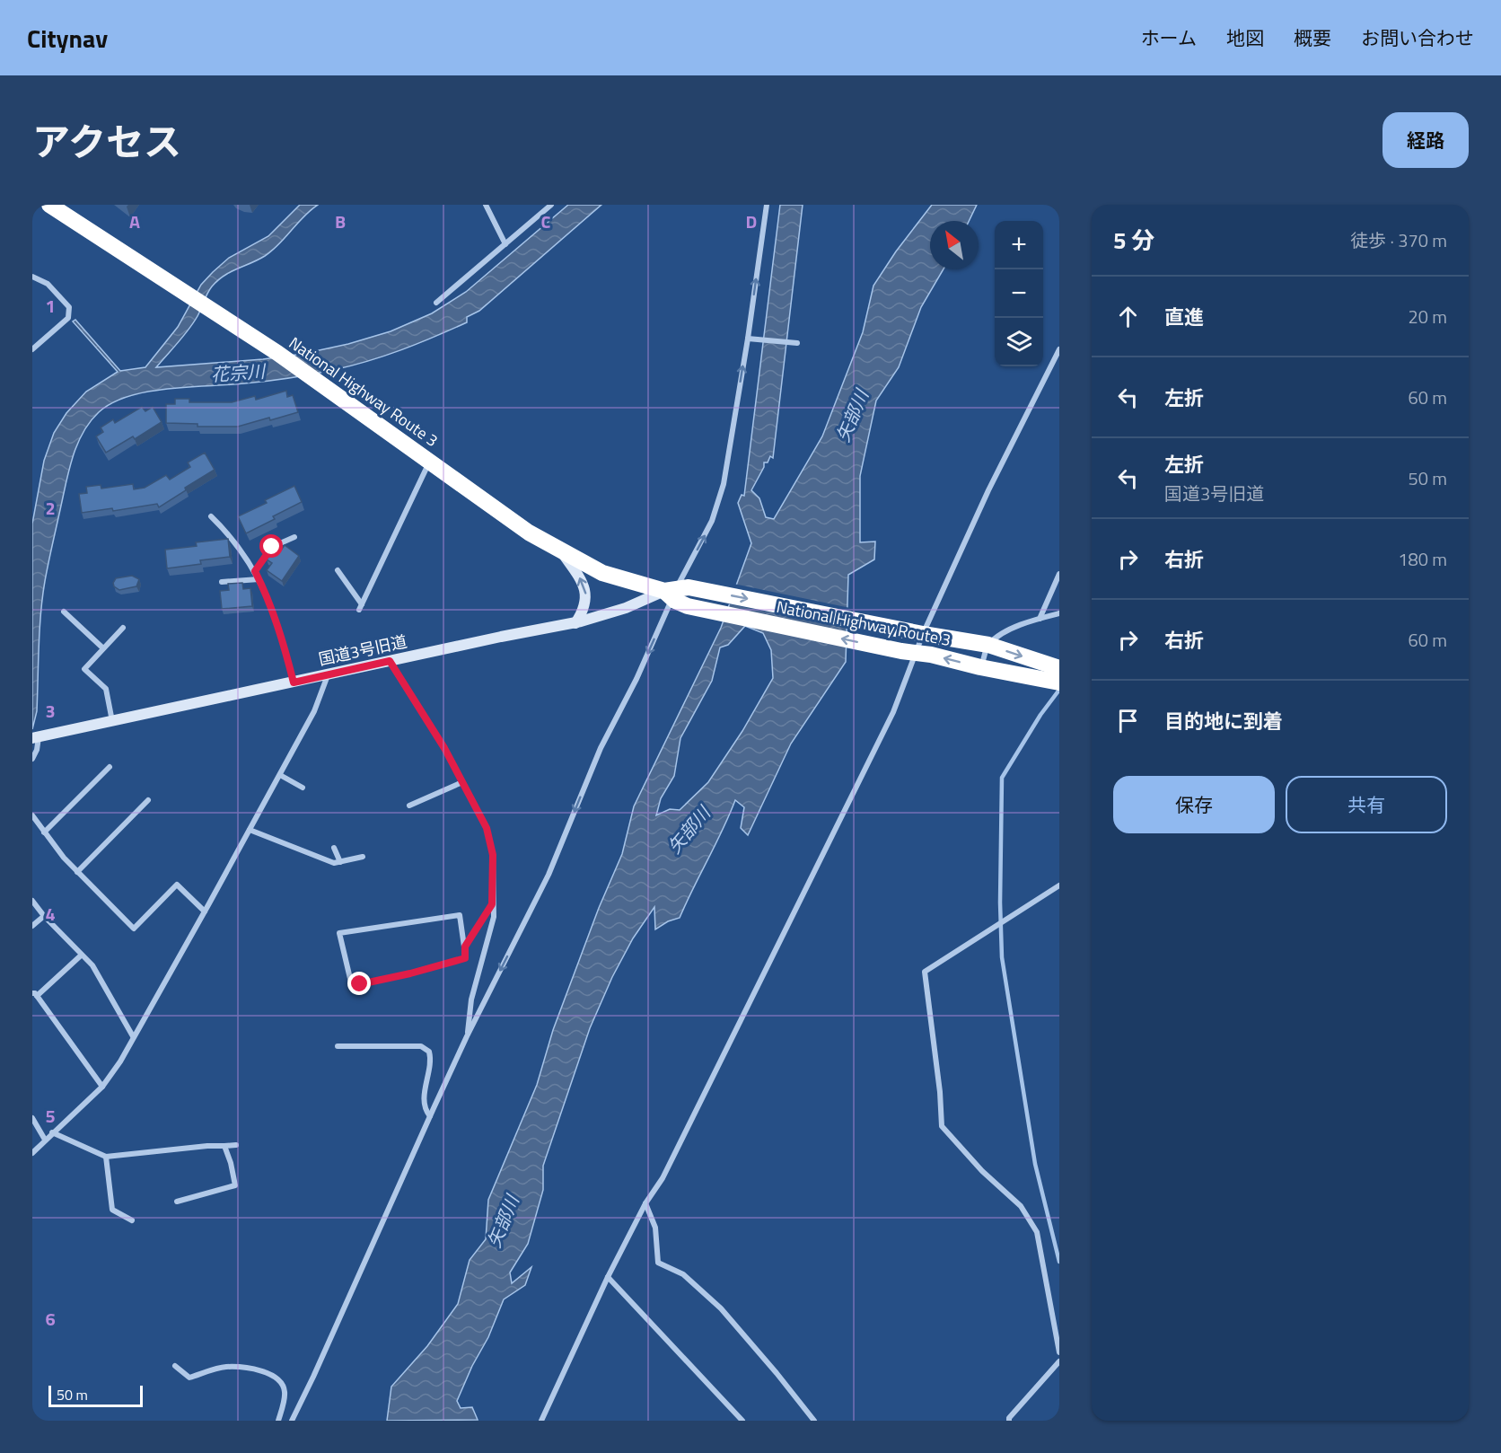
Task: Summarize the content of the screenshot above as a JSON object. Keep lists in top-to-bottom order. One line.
{"streets":{"highway":["National Highway Route 3"],"street":["国道3号旧道"]},"crossings":[["National Highway Route 3","国道3号旧道"]],"water":["花宗川","矢部川"],"scale_bar":"50 m","north":"top left","page":{"header":"Citynav","nav":["ホーム","地図","概要","お問い合わせ"],"title":"アクセス","buttons":["経路",["保存","共有"]],"heading":["5 分","徒歩 · 370 m"],"map_buttons":["+","−"],"list":[["直進","20 m"],["左折","60 m"],["左折","国道3号旧道","50 m"],["右折","180 m"],["右折","60 m"],"目的地に到着"],"scale":"50 m"},"grid":{"columns":["A","B","C","D"],"rows":["1","2","3","4","5","6"]}}
